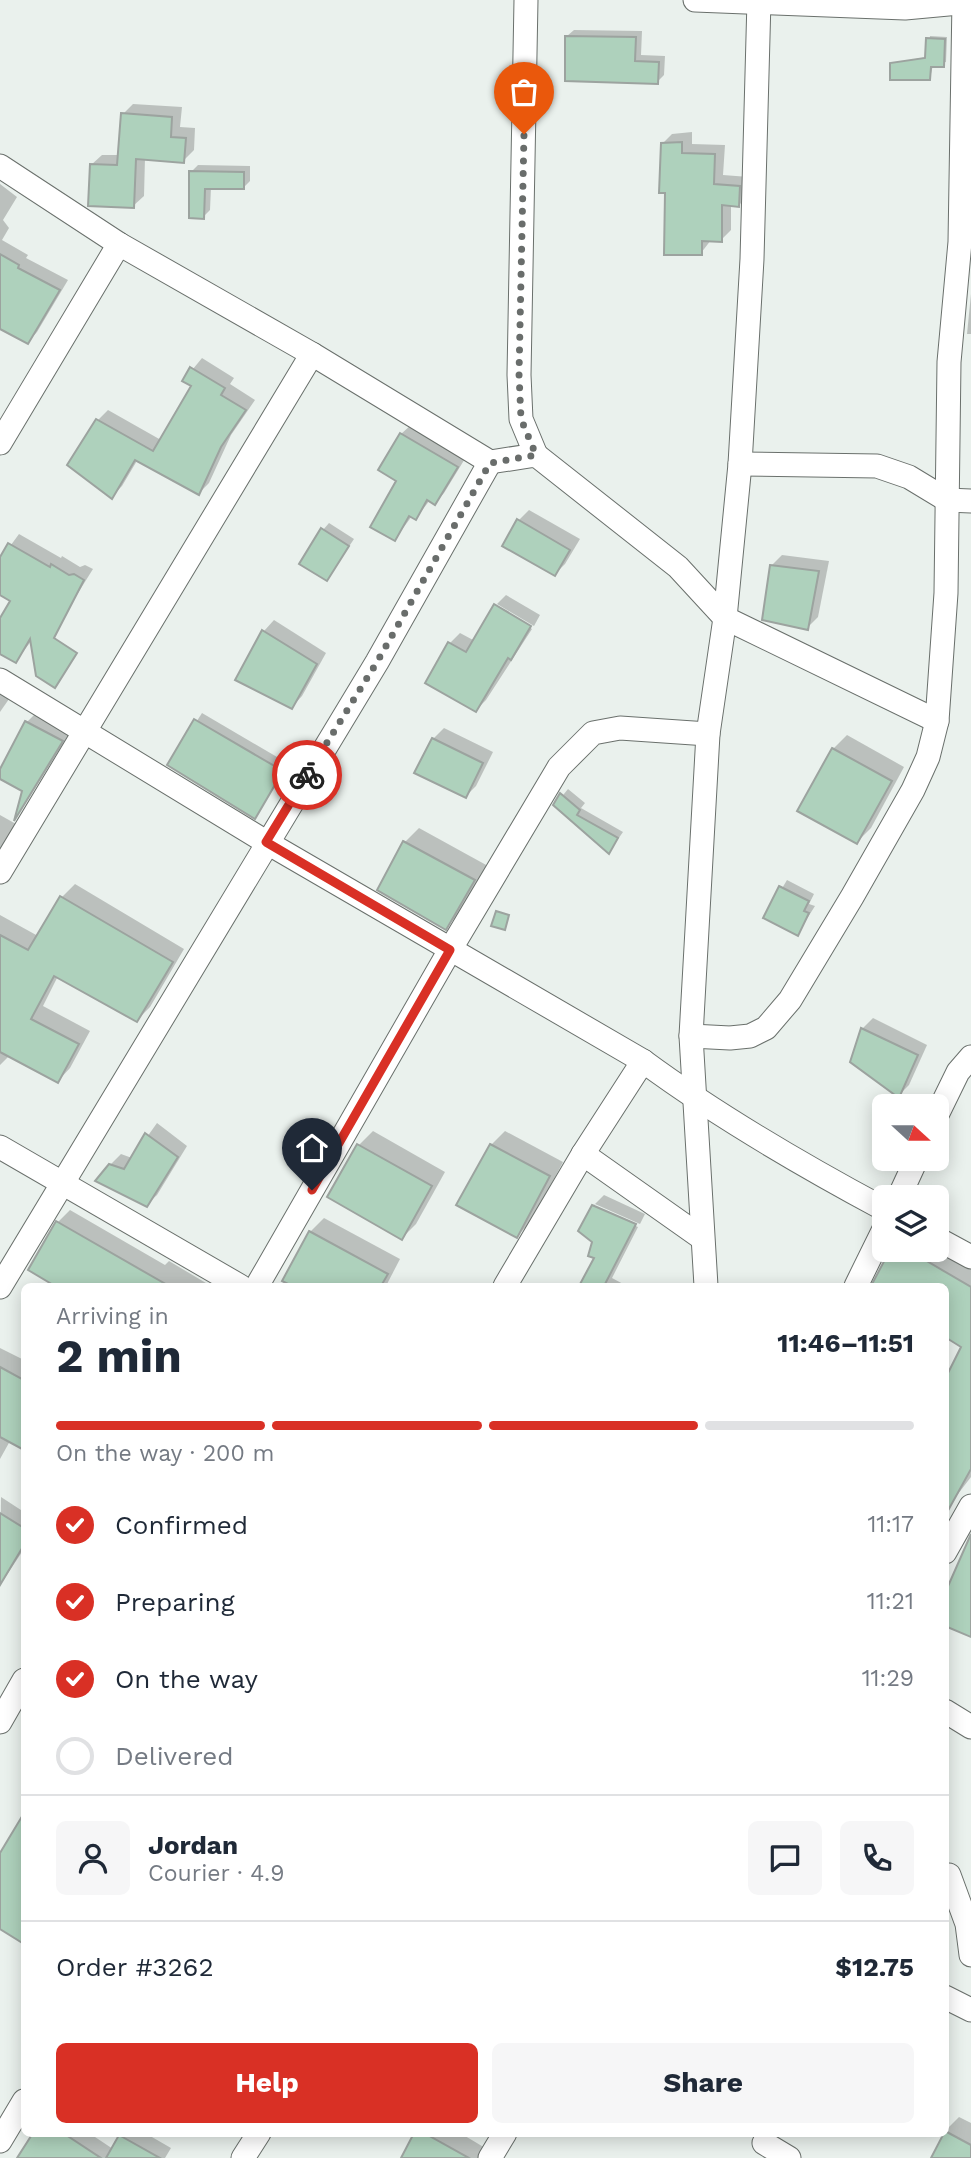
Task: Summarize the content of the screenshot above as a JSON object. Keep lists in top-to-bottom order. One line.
{"north":"right","page":{"heading":["2 min","Arriving in","11:46–11:51"],"panel":["Jordan","Courier · 4.9","Order #3262","$12.75"],"bar":"On the way · 200 m","list":[["Confirmed","11:17"],["Preparing","11:21"],["On the way","11:29"],"Delivered"],"buttons":["Help","Share"]}}
